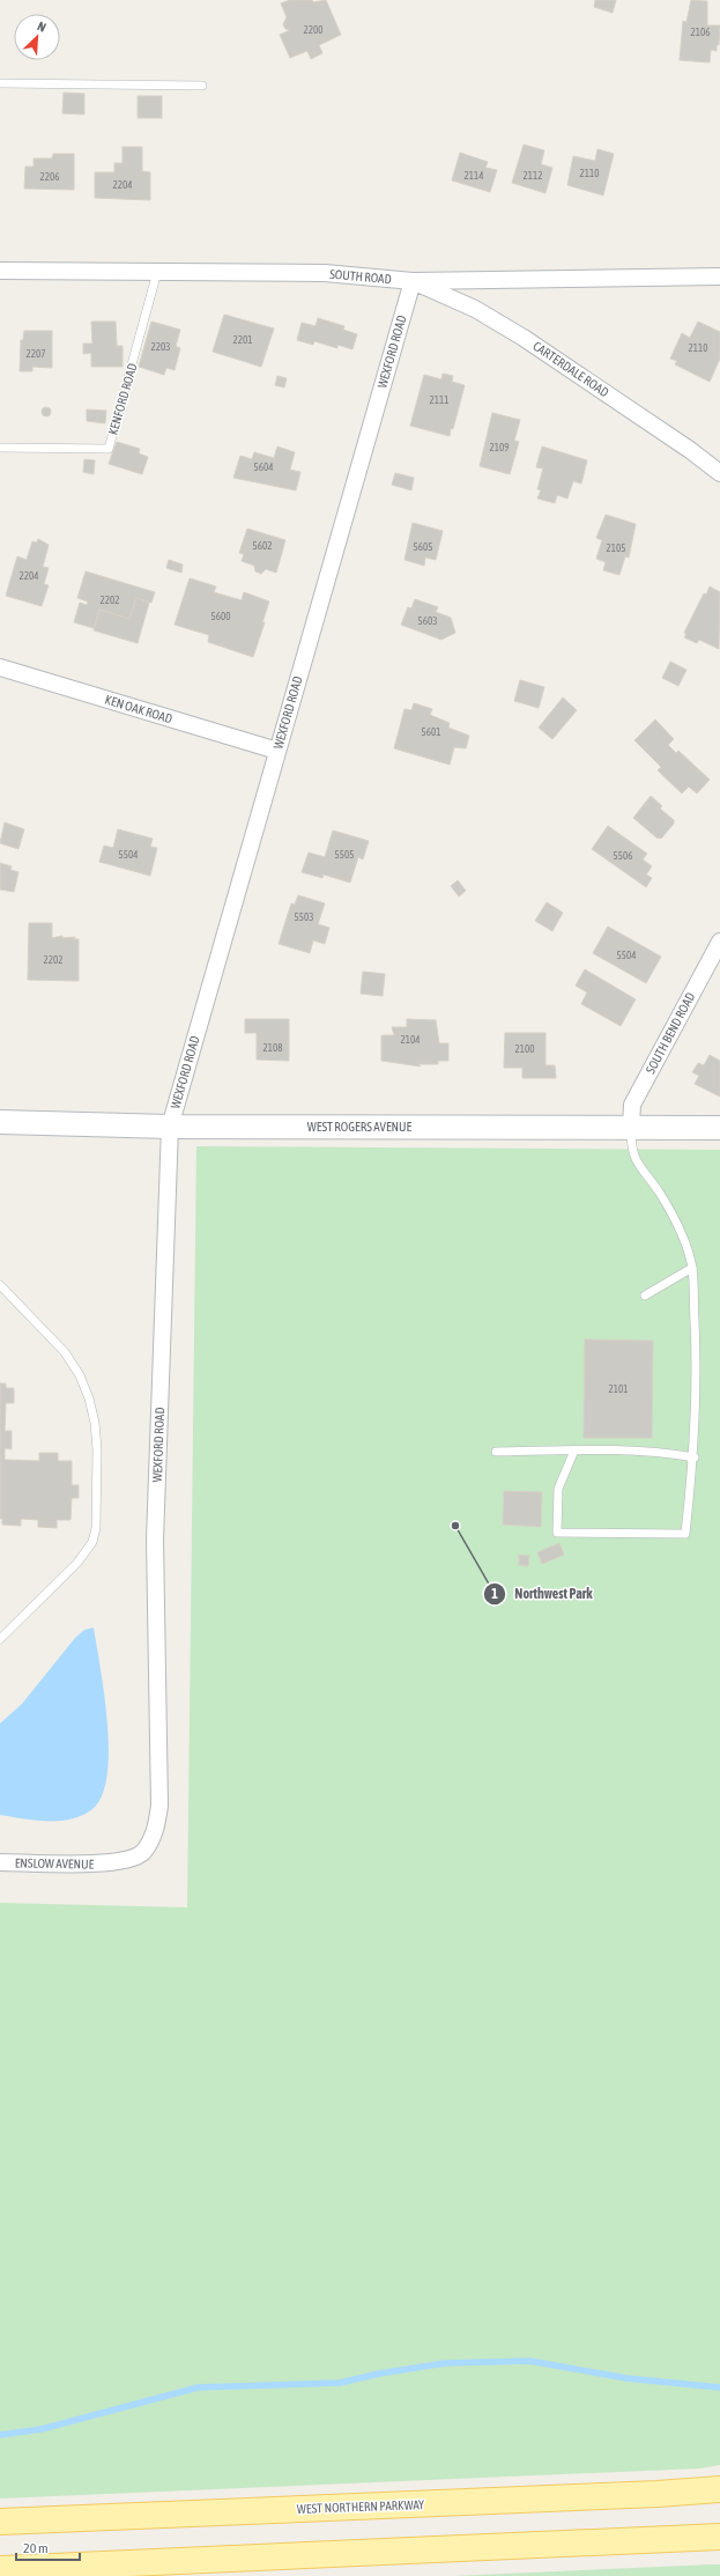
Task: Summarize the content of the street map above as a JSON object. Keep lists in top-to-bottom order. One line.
{"streets":{"main road":["WEST NORTHERN PARKWAY"],"street":["SOUTH ROAD","WEXFORD ROAD","CARTERDALE ROAD","KEN OAK ROAD","SOUTH BEND ROAD","WEST ROGERS AVENUE","ENSLOW AVENUE"],"lane":["KENFORD ROAD"]},"crossings":[["SOUTH ROAD","WEXFORD ROAD"],["SOUTH ROAD","CARTERDALE ROAD"],["SOUTH ROAD","KENFORD ROAD"],["WEXFORD ROAD","CARTERDALE ROAD"],["WEXFORD ROAD","KEN OAK ROAD"],["WEXFORD ROAD","WEST ROGERS AVENUE"],["WEXFORD ROAD","ENSLOW AVENUE"],["SOUTH BEND ROAD","WEST ROGERS AVENUE"]],"places":["Northwest Park"],"house_numbers":["2200","2106","2110","2114","2112","2206","2204","2201","2203","2110","2207","2111","2109","5604","5602","5605","2105","2204","2202","5600","5603","5601","5504","5505","5506","5503","5504","2202","2104","2108","2100","2101"],"scale_bar":"20 m","north":"top right"}
